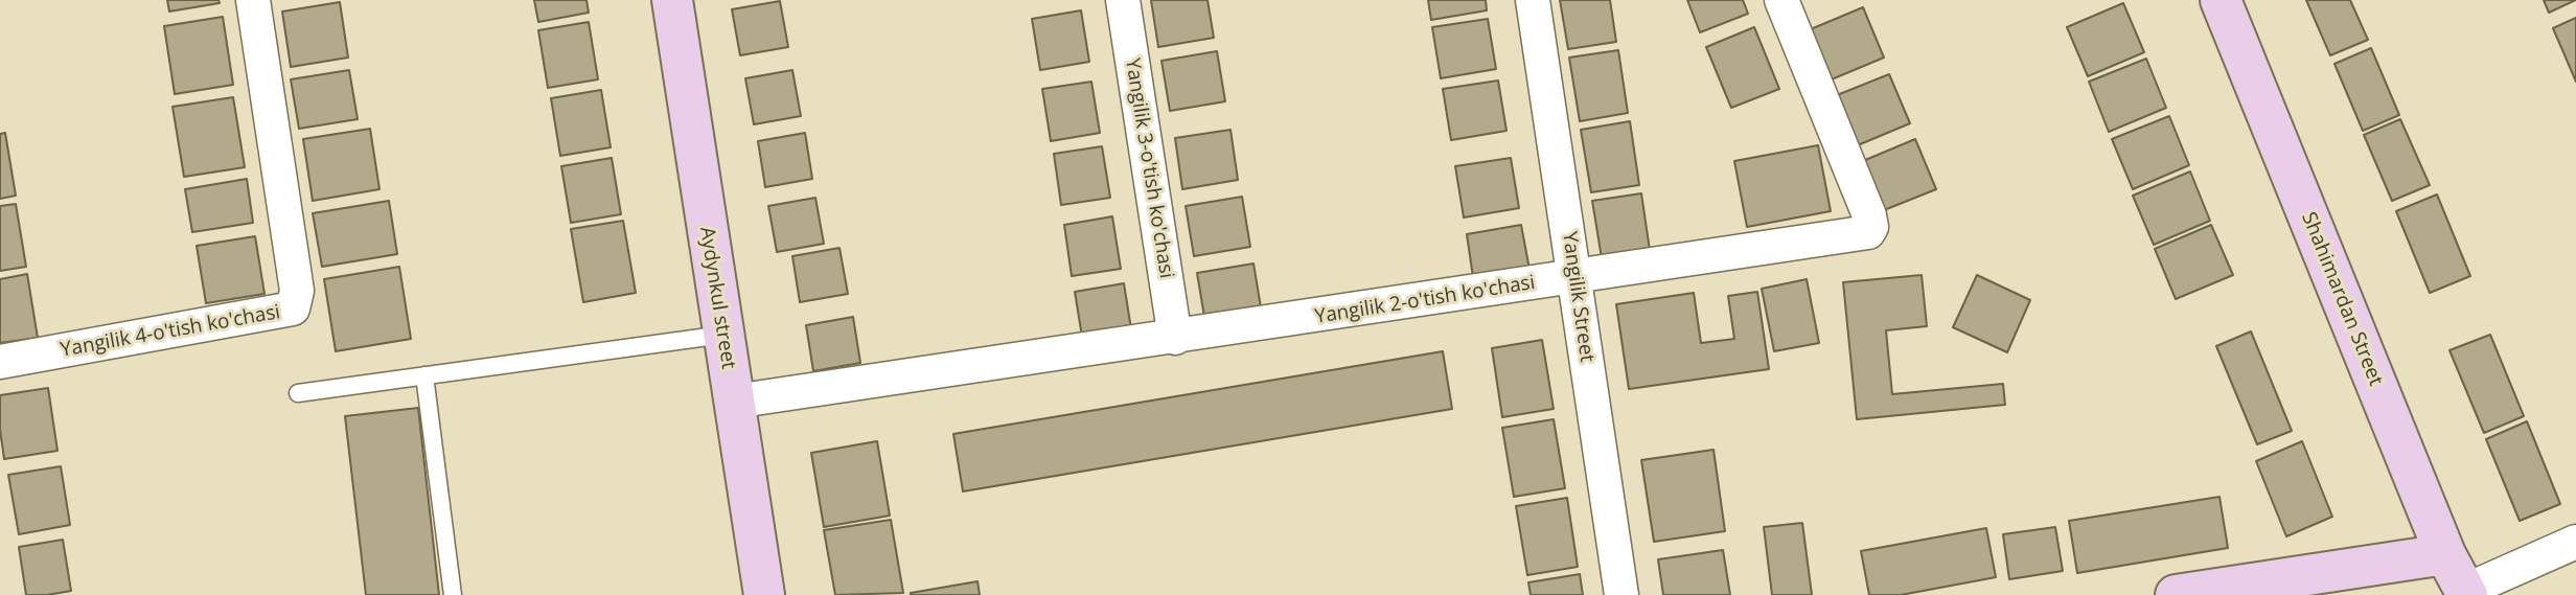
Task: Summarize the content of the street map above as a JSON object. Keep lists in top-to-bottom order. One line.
{"streets":{"street":["Yangilik 3-o'tish ko'chasi","Yangilik Street","Aydynkul street","Shahimardan Street","Yangilik 2-o'tish ko'chasi","Yangilik 4-o'tish ko'chasi"]},"crossings":[["Yangilik 3-o'tish ko'chasi","Yangilik 2-o'tish ko'chasi"],["Yangilik Street","Yangilik 2-o'tish ko'chasi"],["Aydynkul street","Yangilik 2-o'tish ko'chasi"]]}
